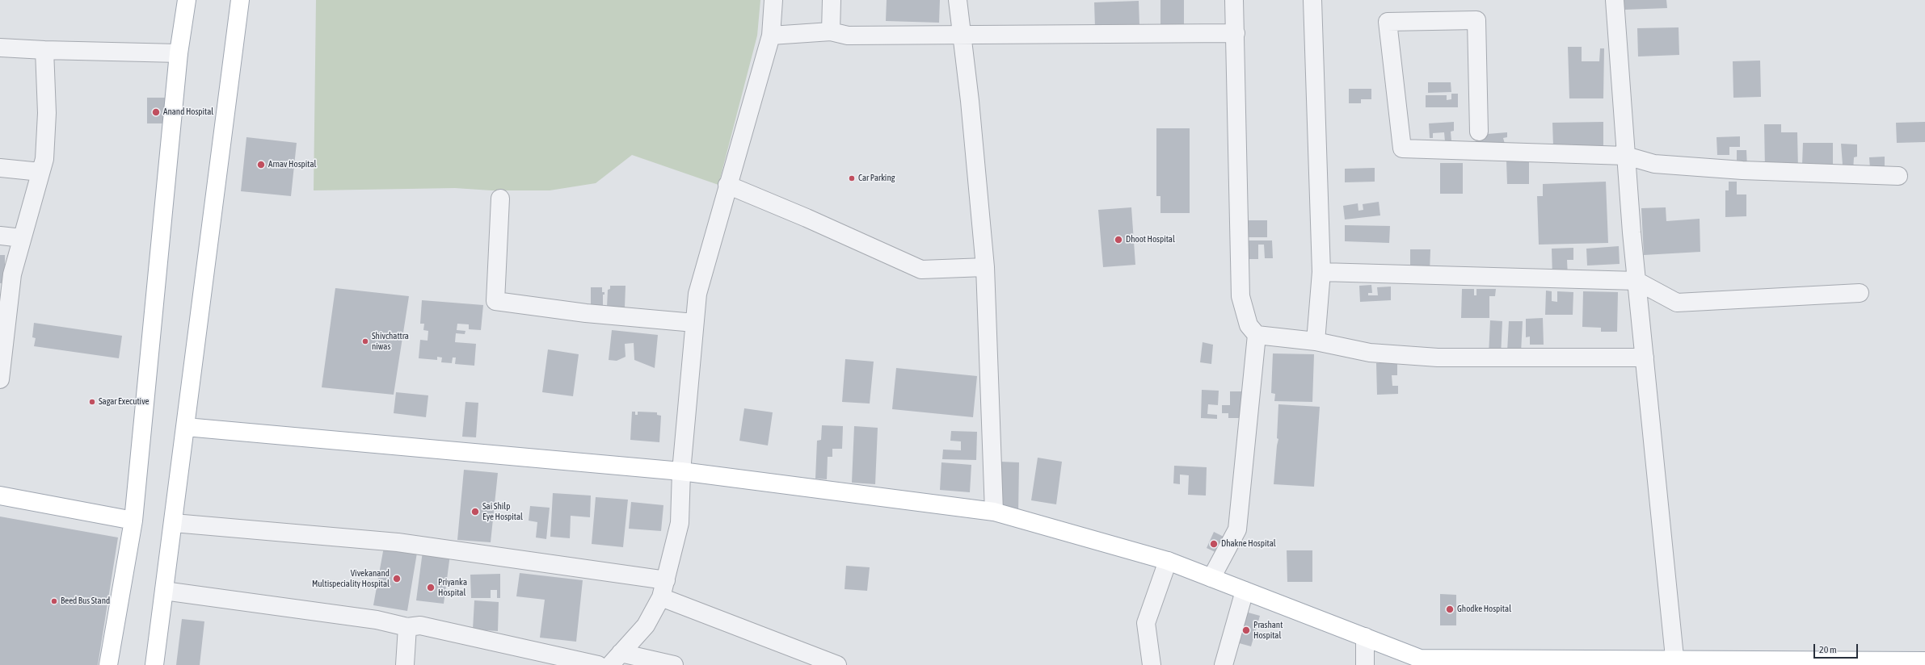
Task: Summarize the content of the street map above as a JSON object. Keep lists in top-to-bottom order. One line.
{"places":["Anand Hospital","Arnav Hospital","Car Parking","Dhoot Hospital","Shivchattra niwas","Sagar Executive","Sai Shilp Eye Hospital","Dhakne Hospital","Vivekanand Multispeciality Hospital","Priyanka Hospital","Beed Bus Stand","Ghodke Hospital","Prashant Hospital"],"scale_bar":"20 m"}
